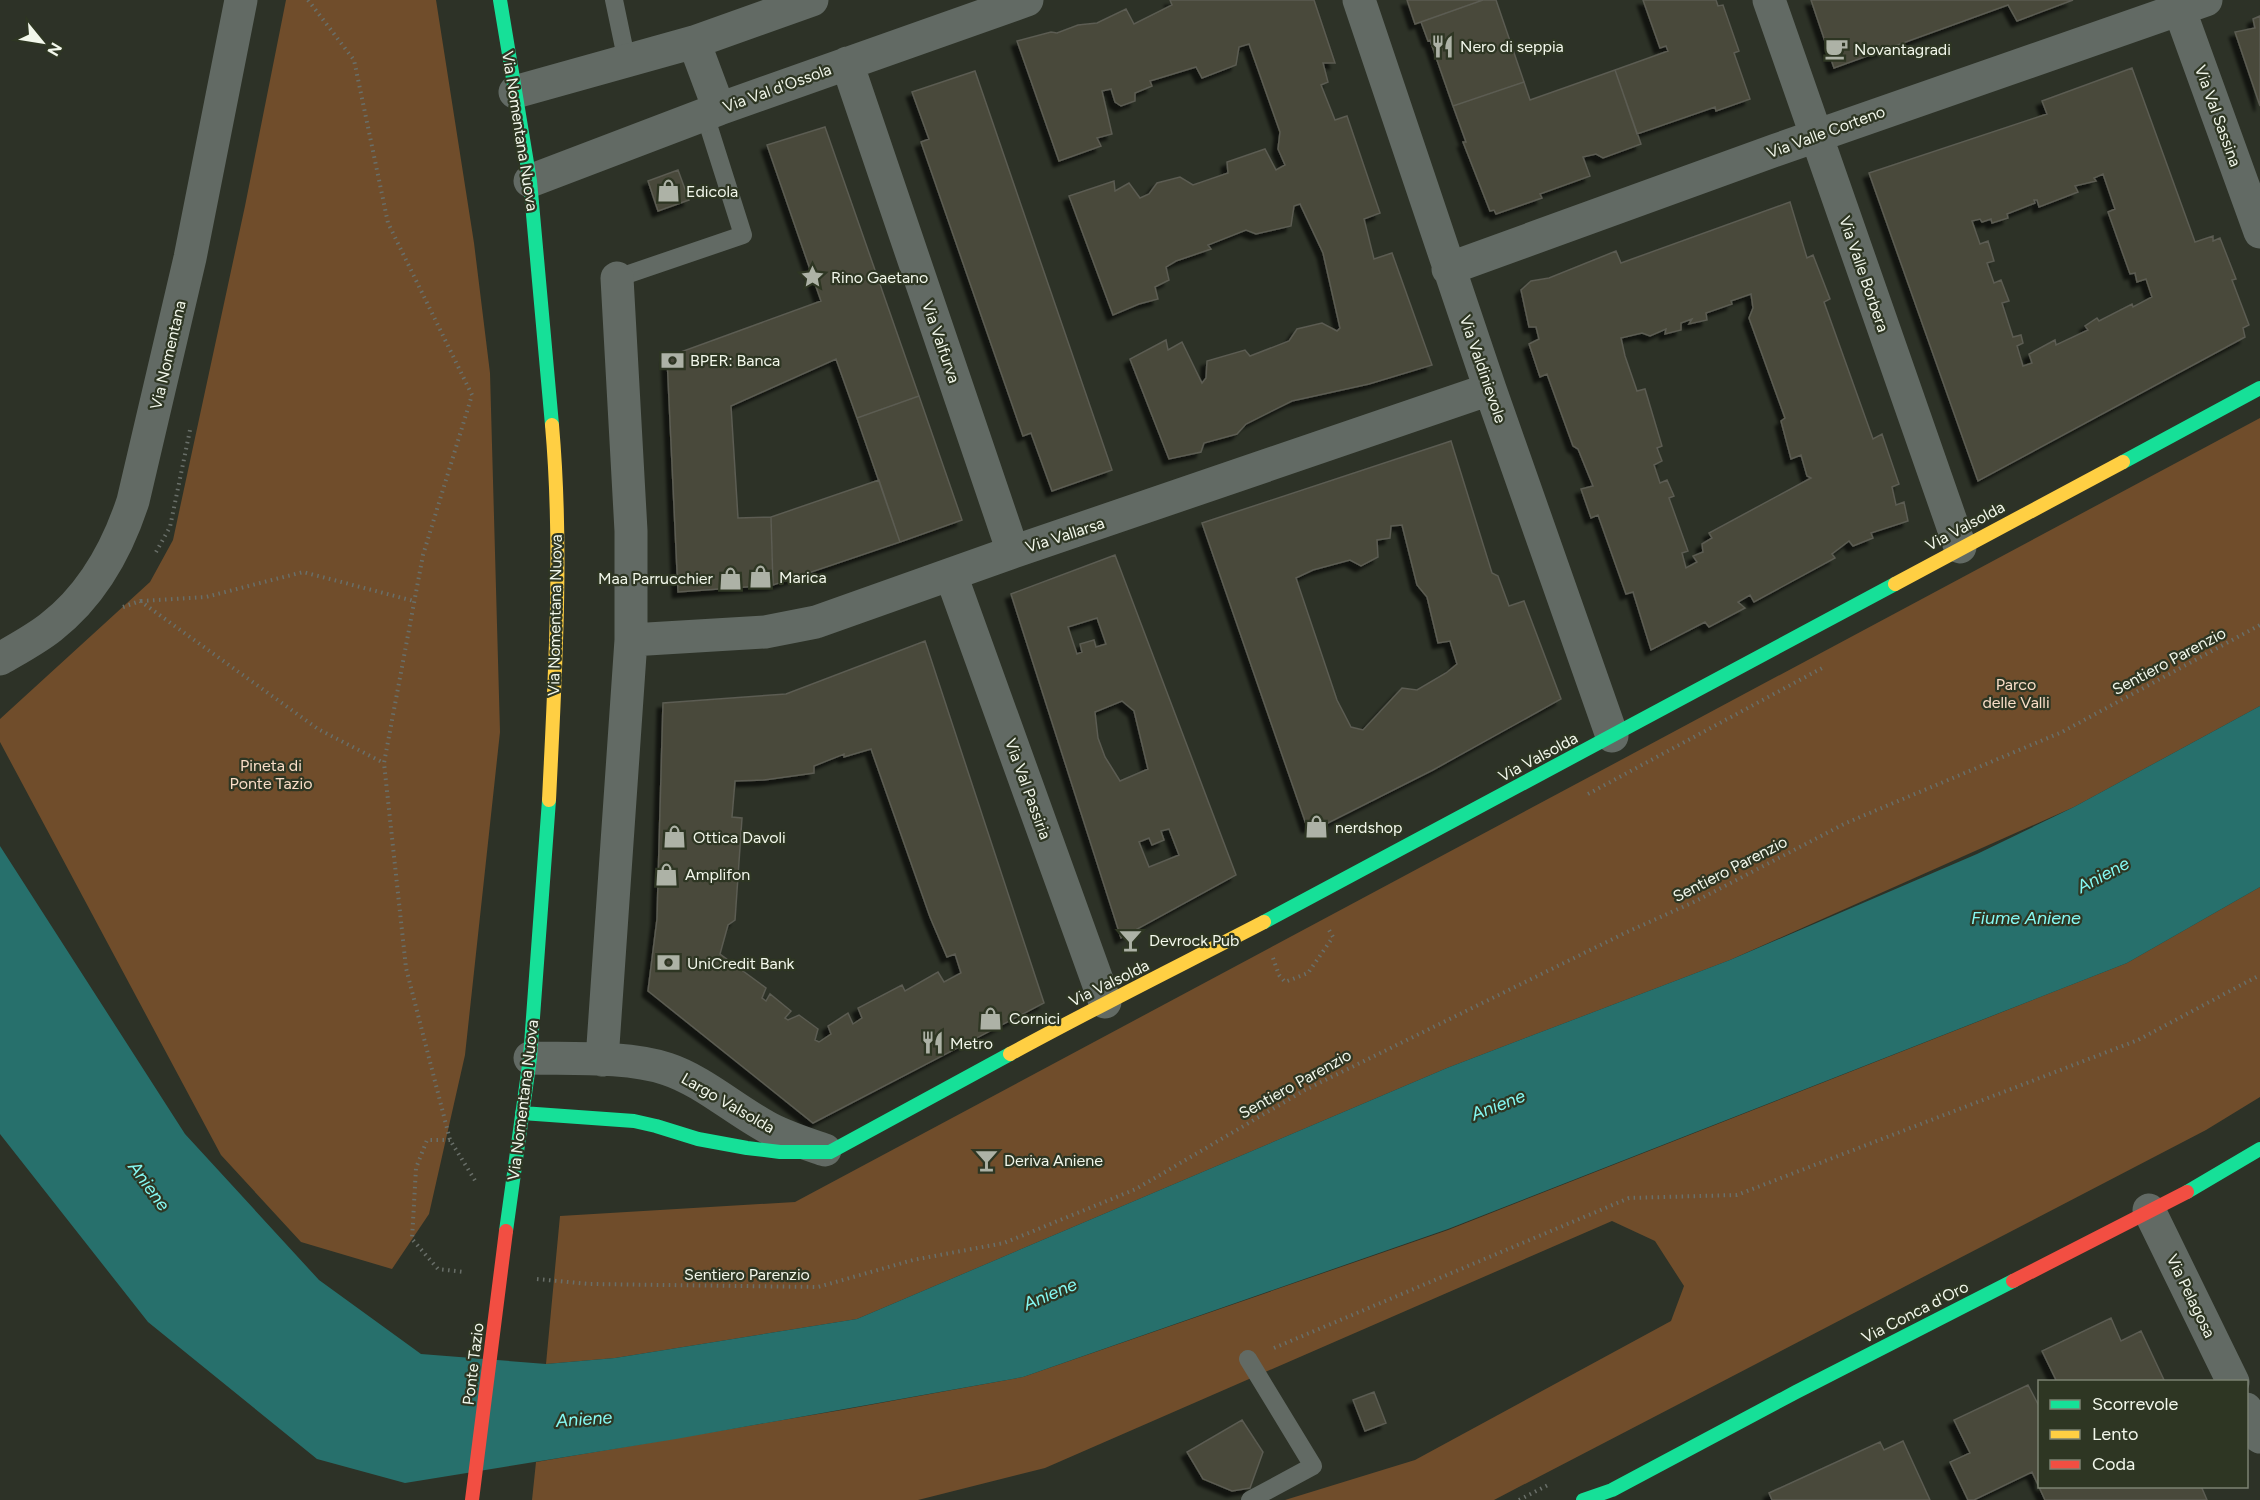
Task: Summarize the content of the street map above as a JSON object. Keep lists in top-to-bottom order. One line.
{"streets":{"street":["Via Val d'Ossola","Via Val Sassina","Via Nomentana Nuova","Via Valle Corteno","Via Valle Borbera","Via Valfurva","Via Nomentana","Via Valdinievole","Via Valsolda","Via Vallarsa","Via Val Passiria","Largo Valsolda","Via Pelagosa","Via Conca d'Oro","Ponte Tazio"],"path":["Sentiero Parenzio"]},"crossings":[["Via Val d'Ossola","Via Nomentana Nuova"],["Via Val d'Ossola","Via Valfurva"],["Via Val Sassina","Via Valle Corteno"],["Via Nomentana Nuova","Largo Valsolda"],["Via Nomentana Nuova","Ponte Tazio"],["Via Valle Corteno","Via Valle Borbera"],["Via Valle Corteno","Via Valdinievole"],["Via Valle Borbera","Via Valsolda"],["Via Valfurva","Via Vallarsa"],["Via Valdinievole","Via Valsolda"],["Via Valdinievole","Via Vallarsa"],["Via Valsolda","Via Val Passiria"],["Via Valsolda","Largo Valsolda"],["Via Vallarsa","Via Val Passiria"],["Via Pelagosa","Via Conca d'Oro"]],"water":["Aniene","Fiume Aniene"],"parks":["Parco delle Valli","Pineta di Ponte Tazio"],"places":{"restaurant":["Nero di seppia","Metro"],"cafe":["Novantagradi"],"shop":["Edicola","Marica","Maa Parrucchier","nerdshop","Ottica Davoli","Amplifon","Cornici"],"place":["Rino Gaetano"],"bank":["BPER: Banca","UniCredit Bank"],"bar":["Devrock Pub","Deriva Aniene"]},"legend":["Scorrevole","Lento","Coda"],"north":"bottom right"}
